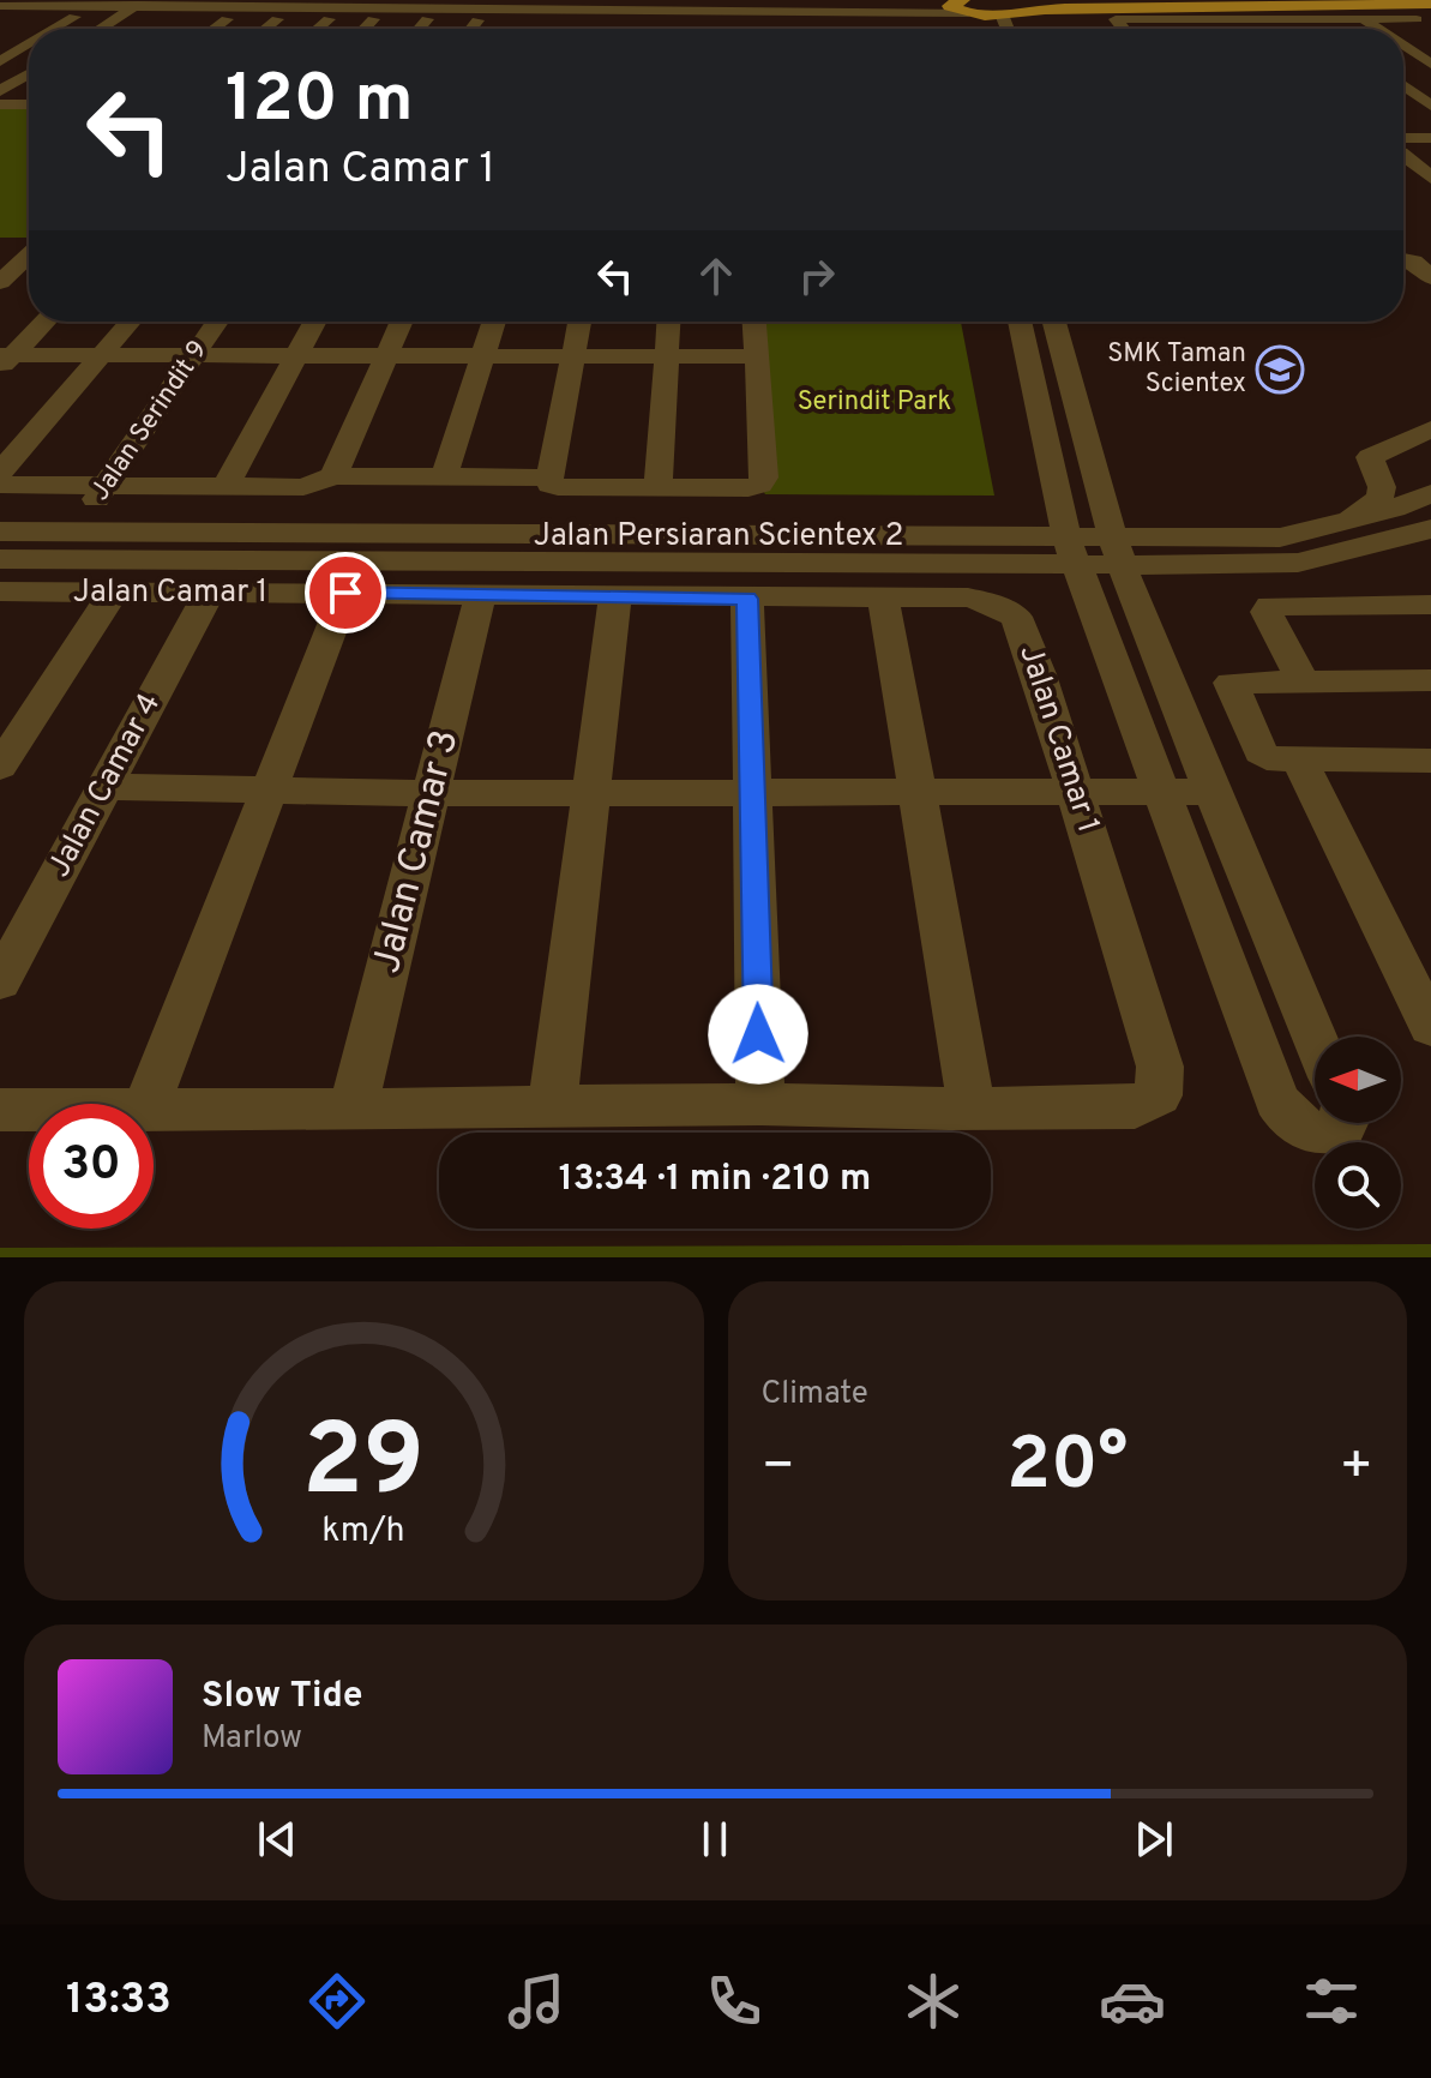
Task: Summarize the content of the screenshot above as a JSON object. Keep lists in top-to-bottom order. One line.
{"streets":{"street":["Jalan Serindit 9","Jalan Persiaran Scientex 2","Jalan Camar 1","Jalan Camar 4","Jalan Camar 3"]},"crossings":[["Jalan Serindit 9","Jalan Persiaran Scientex 2"],["Jalan Camar 1","Jalan Camar 4"],["Jalan Camar 1","Jalan Camar 3"]],"parks":["Serindit Park"],"places":{"school or university":["SMK Taman Scientex"]},"north":"left","page":{"turn":["120 m","Jalan Camar 1"],"limit":"30","trip":"13:34 · 1 min · 210 m","tile":"Climate","heat":["−","20°","+"],"song":["Slow Tide","Marlow"],"tabs":"13:33","gauge":["29","km/h"]}}
